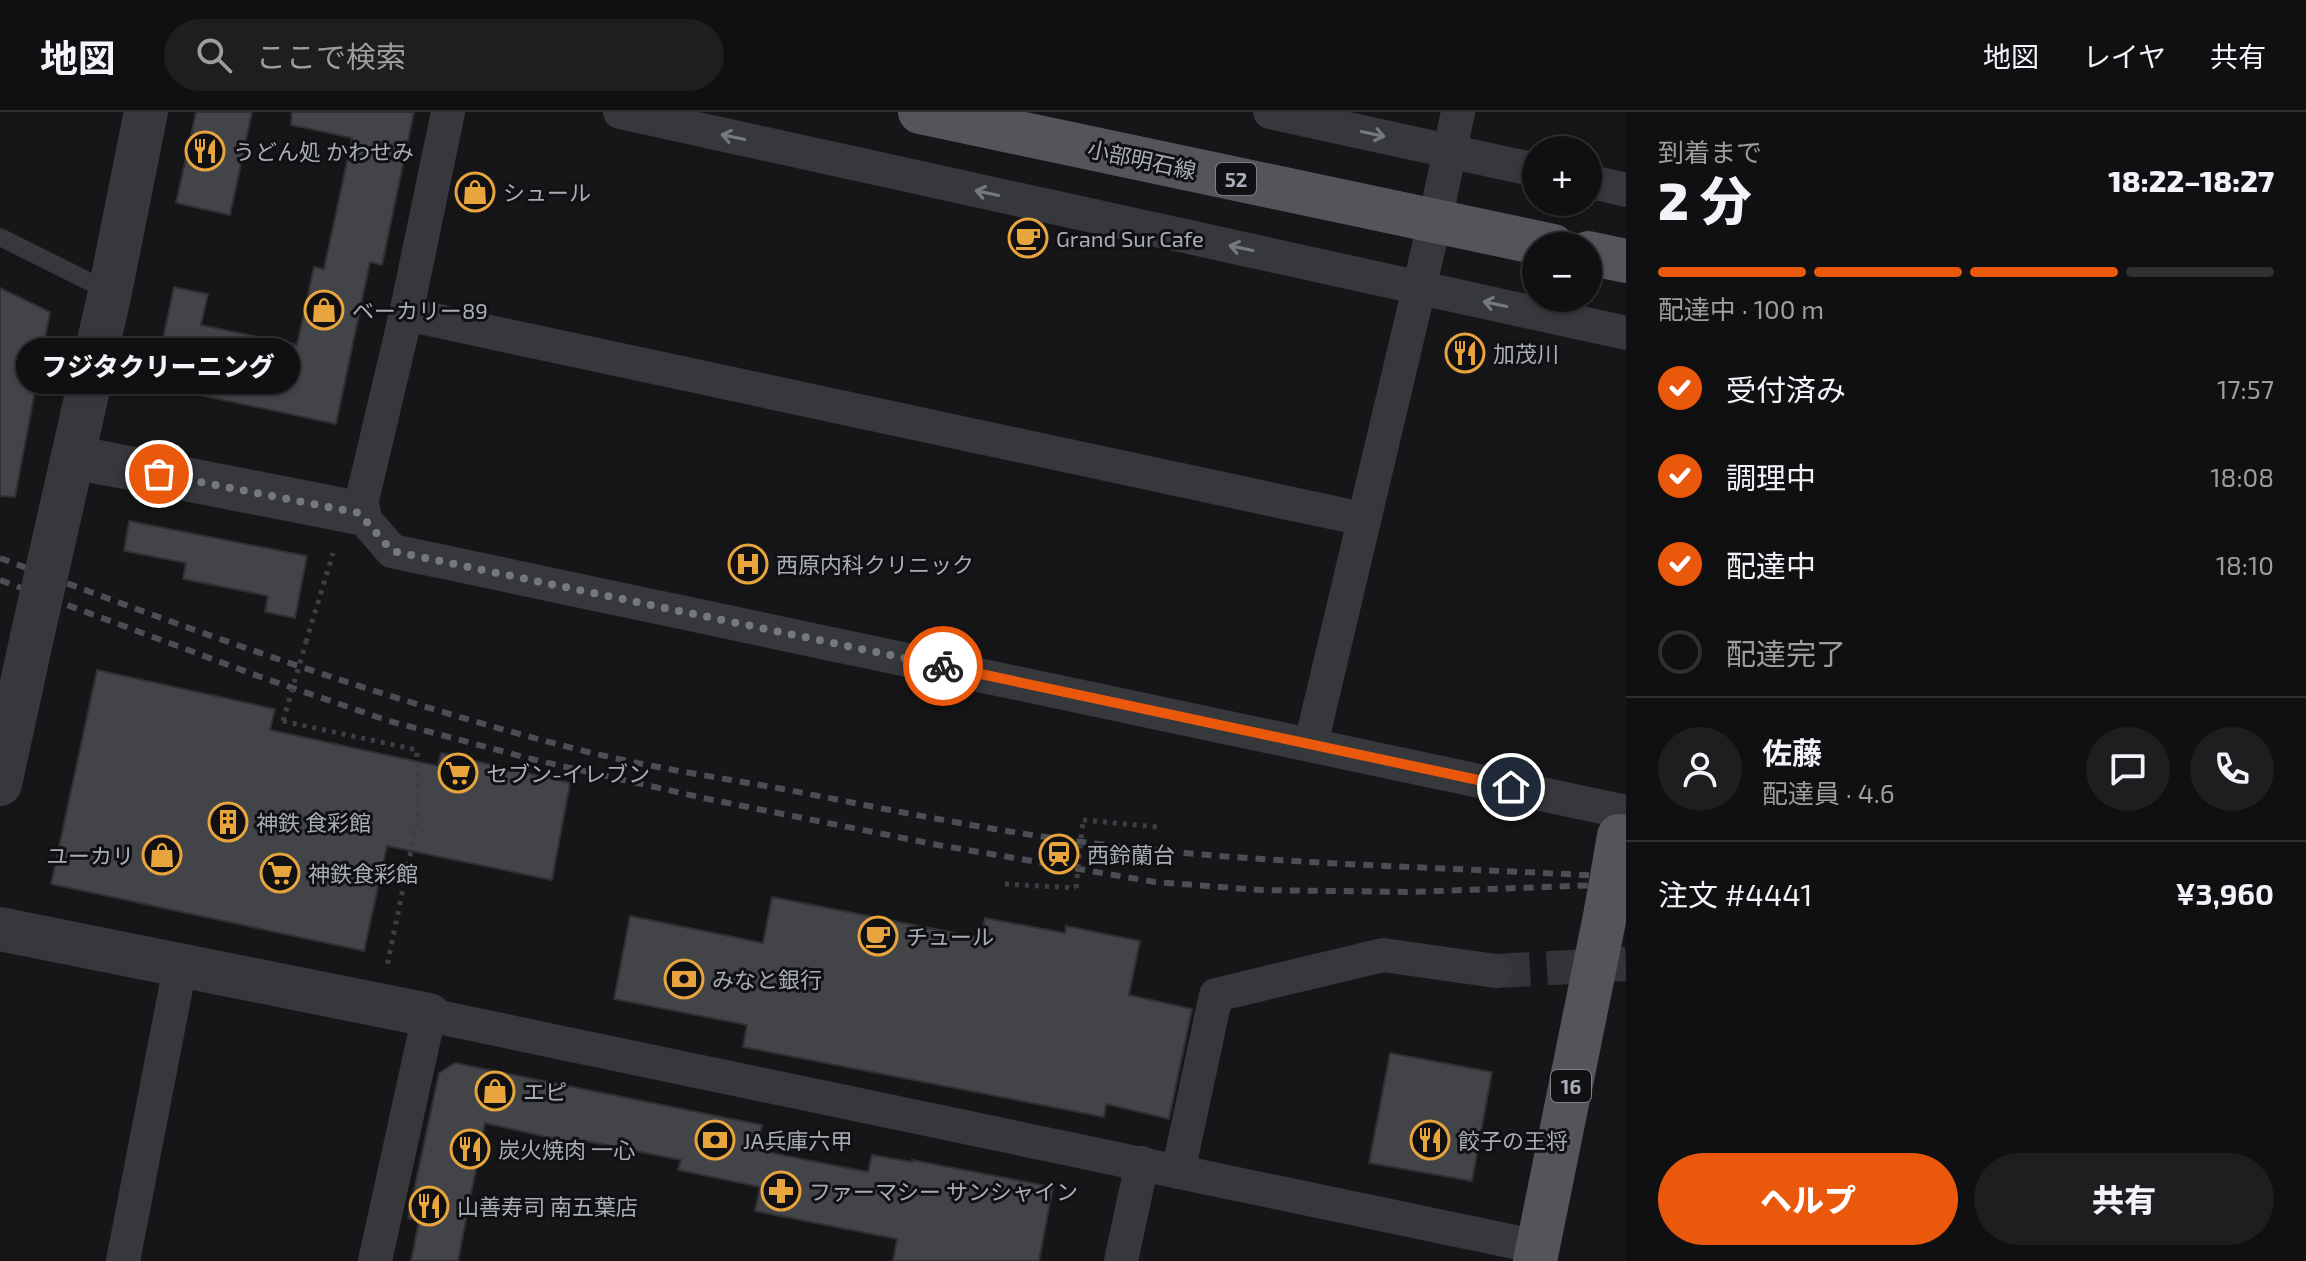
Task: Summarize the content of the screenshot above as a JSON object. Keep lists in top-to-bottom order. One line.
{"streets":{"main road":["小部明石線","52","16"]},"places":{"restaurant":["うどん処 かわせみ","加茂川","餃子の王将","炭火焼肉 一心","山善寿司 南五葉店"],"shop":["シュール","ベーカリー89","ユーカリ","エピ"],"cafe":["Grand Sur Cafe","チュール"],"other":["フジタクリーニング"],"hospital":["西原内科クリニック"],"supermarket":["セブン-イレブン","神鉄食彩館"],"building":["神鉄 食彩館"],"station":["西鈴蘭台"],"bank":["みなと銀行","JA兵庫六甲"],"pharmacy":["ファーマシー サンシャイン"]},"page":{"header":"地図","search":"ここで検索","nav":["地図","レイヤ","共有"],"heading":["2 分","到着まで","18:22–18:27"],"panel":["佐藤","配達員 · 4.6","注文 #4441","¥3,960"],"map_buttons":["+","−"],"bar":"配達中 · 100 m","bubble":"フジタクリーニング","list":[["受付済み","17:57"],["調理中","18:08"],["配達中","18:10"],"配達完了"],"buttons":["ヘルプ","共有"]}}
